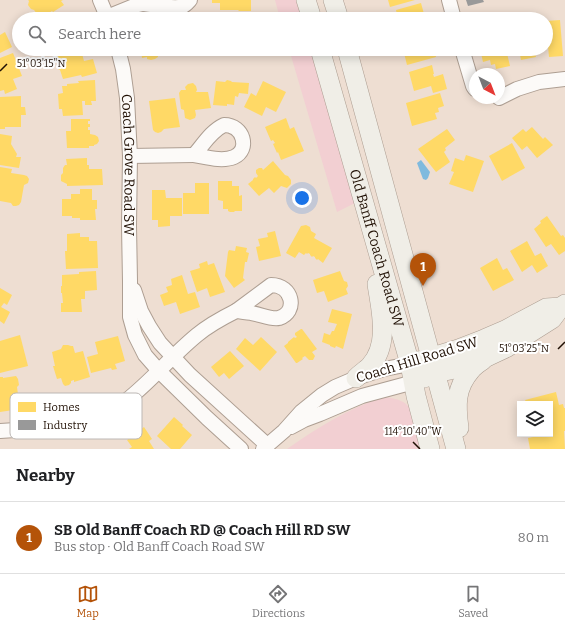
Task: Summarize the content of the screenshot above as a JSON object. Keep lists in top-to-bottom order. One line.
{"streets":{"main road":["Old Banff Coach Road SW","Coach Hill Road SW"],"street":["Coach Grove Road SW"]},"crossings":[["Coach Grove Road SW","Coach Hill Road SW"],["Old Banff Coach Road SW","Coach Hill Road SW"]],"legend":["Homes","Industry"],"north":"bottom right","page":{"search":"Search here","pins":"1","heading":"Nearby","list":[{"mark":"1","name":"SB Old Banff Coach RD @ Coach Hill RD SW","note":"Bus stop · Old Banff Coach Road SW","value":"80 m"}],"nav":["Map","Directions","Saved"]},"coordinates":["51°03'15\"N","51°03'25\"N","114°10'40\"W"]}
